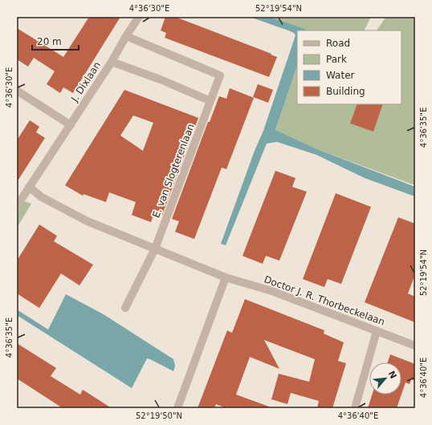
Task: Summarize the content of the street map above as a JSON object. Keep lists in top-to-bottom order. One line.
{"streets":{"street":["J. Dixlaan","E. van Slogterenlaan","Doctor J. R. Thorbeckelaan"]},"crossings":[["J. Dixlaan","E. van Slogterenlaan"]],"legend":["Road","Park","Water","Building"],"scale_bar":"20 m","north":"top right","coordinates":["4°36'30\"E","52°19'54\"N","4°36'35\"E","4°36'40\"E","52°19'50\"N"]}
